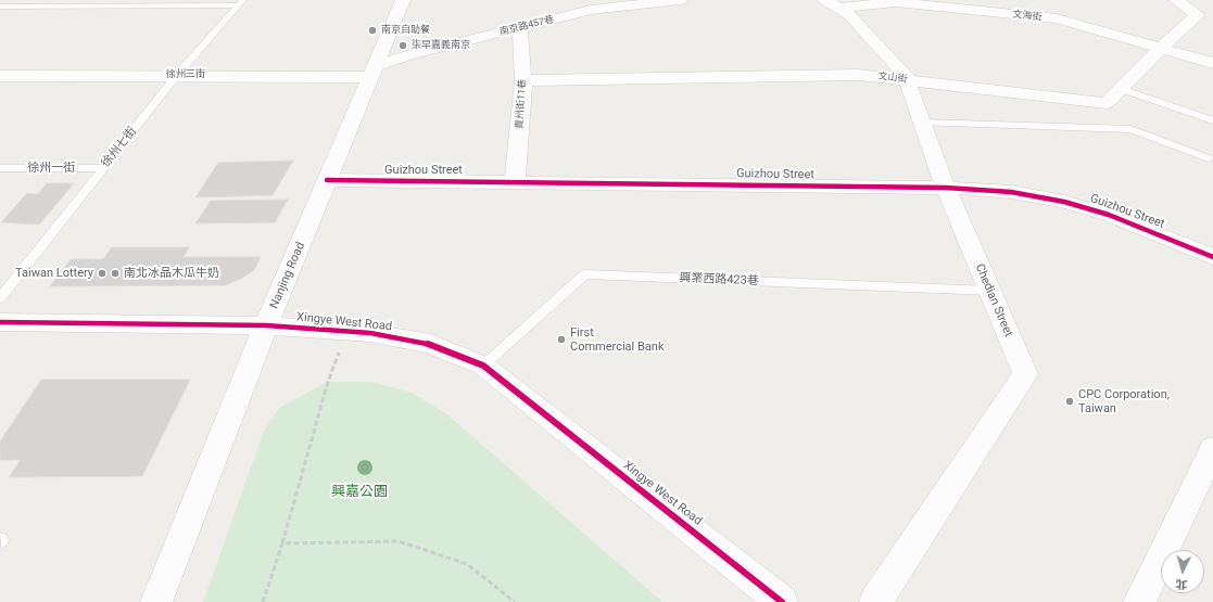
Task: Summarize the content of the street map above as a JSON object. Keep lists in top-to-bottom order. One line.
{"streets":{"street":["文海街","南京路457巷","徐州三街","文山街","貴州街11巷","Guizhou Street","Nanjing Road","Chedian Street","Xingye West Road"],"lane":["徐州七街","徐州一街","興業西路423巷"]},"crossings":[["文海街","文山街"],["文海街","Chedian Street"],["南京路457巷","徐州三街"],["南京路457巷","貴州街11巷"],["南京路457巷","Nanjing Road"],["徐州三街","徐州七街"],["徐州三街","Nanjing Road"],["文山街","貴州街11巷"],["文山街","Chedian Street"],["貴州街11巷","Guizhou Street"],["徐州七街","徐州一街"],["Guizhou Street","Nanjing Road"],["Guizhou Street","Chedian Street"],["Nanjing Road","Xingye West Road"],["興業西路423巷","Chedian Street"],["興業西路423巷","Xingye West Road"]],"parks":["興嘉公園"],"places":["南京自助餐","柒早嘉義南京","Taiwan Lottery","南北冰品木瓜牛奶","First Commercial Bank","CPC Corporation, Taiwan"],"north":"bottom"}
